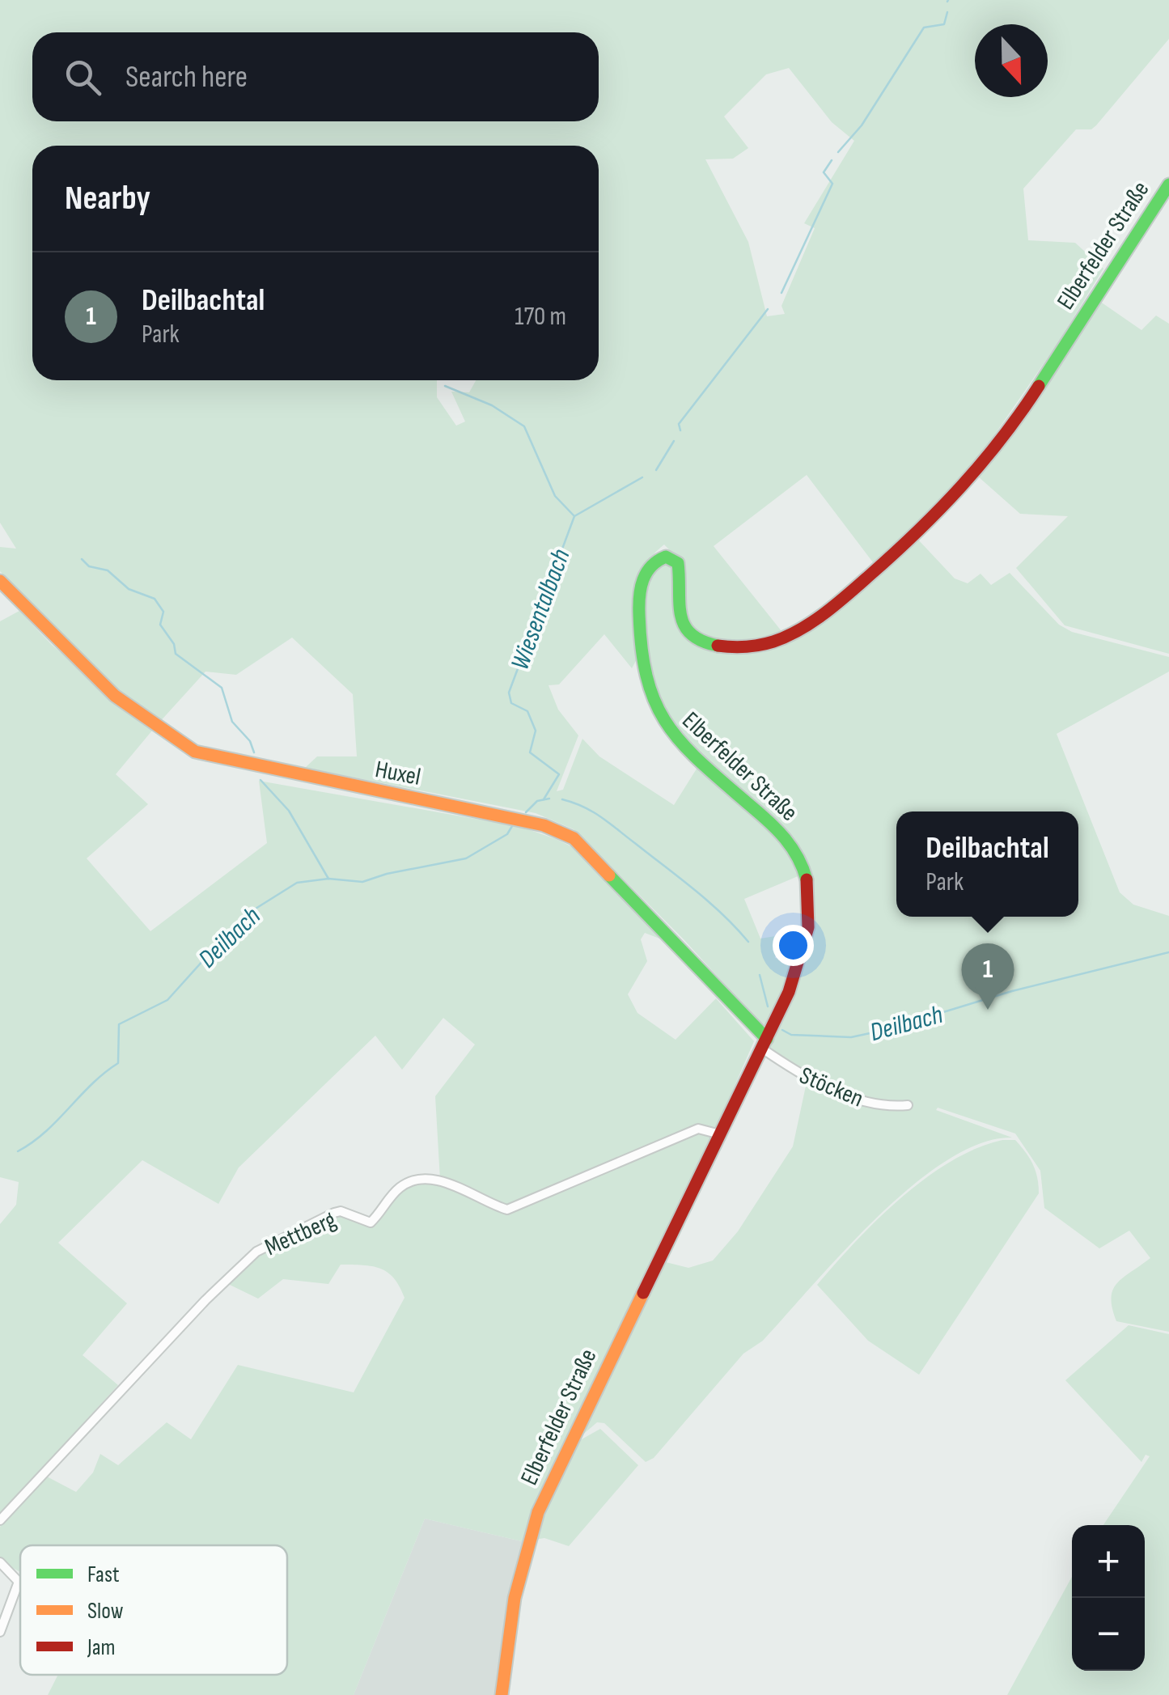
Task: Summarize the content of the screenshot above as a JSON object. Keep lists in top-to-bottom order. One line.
{"streets":{"main road":["Elberfelder Straße","Huxel"],"street":["Stöcken","Mettberg"]},"crossings":[["Elberfelder Straße","Huxel"],["Elberfelder Straße","Stöcken"],["Elberfelder Straße","Mettberg"],["Huxel","Stöcken"]],"water":["Wiesentalbach","Deilbach"],"legend":["Fast","Slow","Jam"],"north":"bottom","page":{"search":"Search here","heading":"Nearby","list":[{"mark":"1","name":"Deilbachtal","note":"Park","value":"170 m"}],"popup":["Deilbachtal","Park"],"pins":"1","map_buttons":["+","−"]}}
